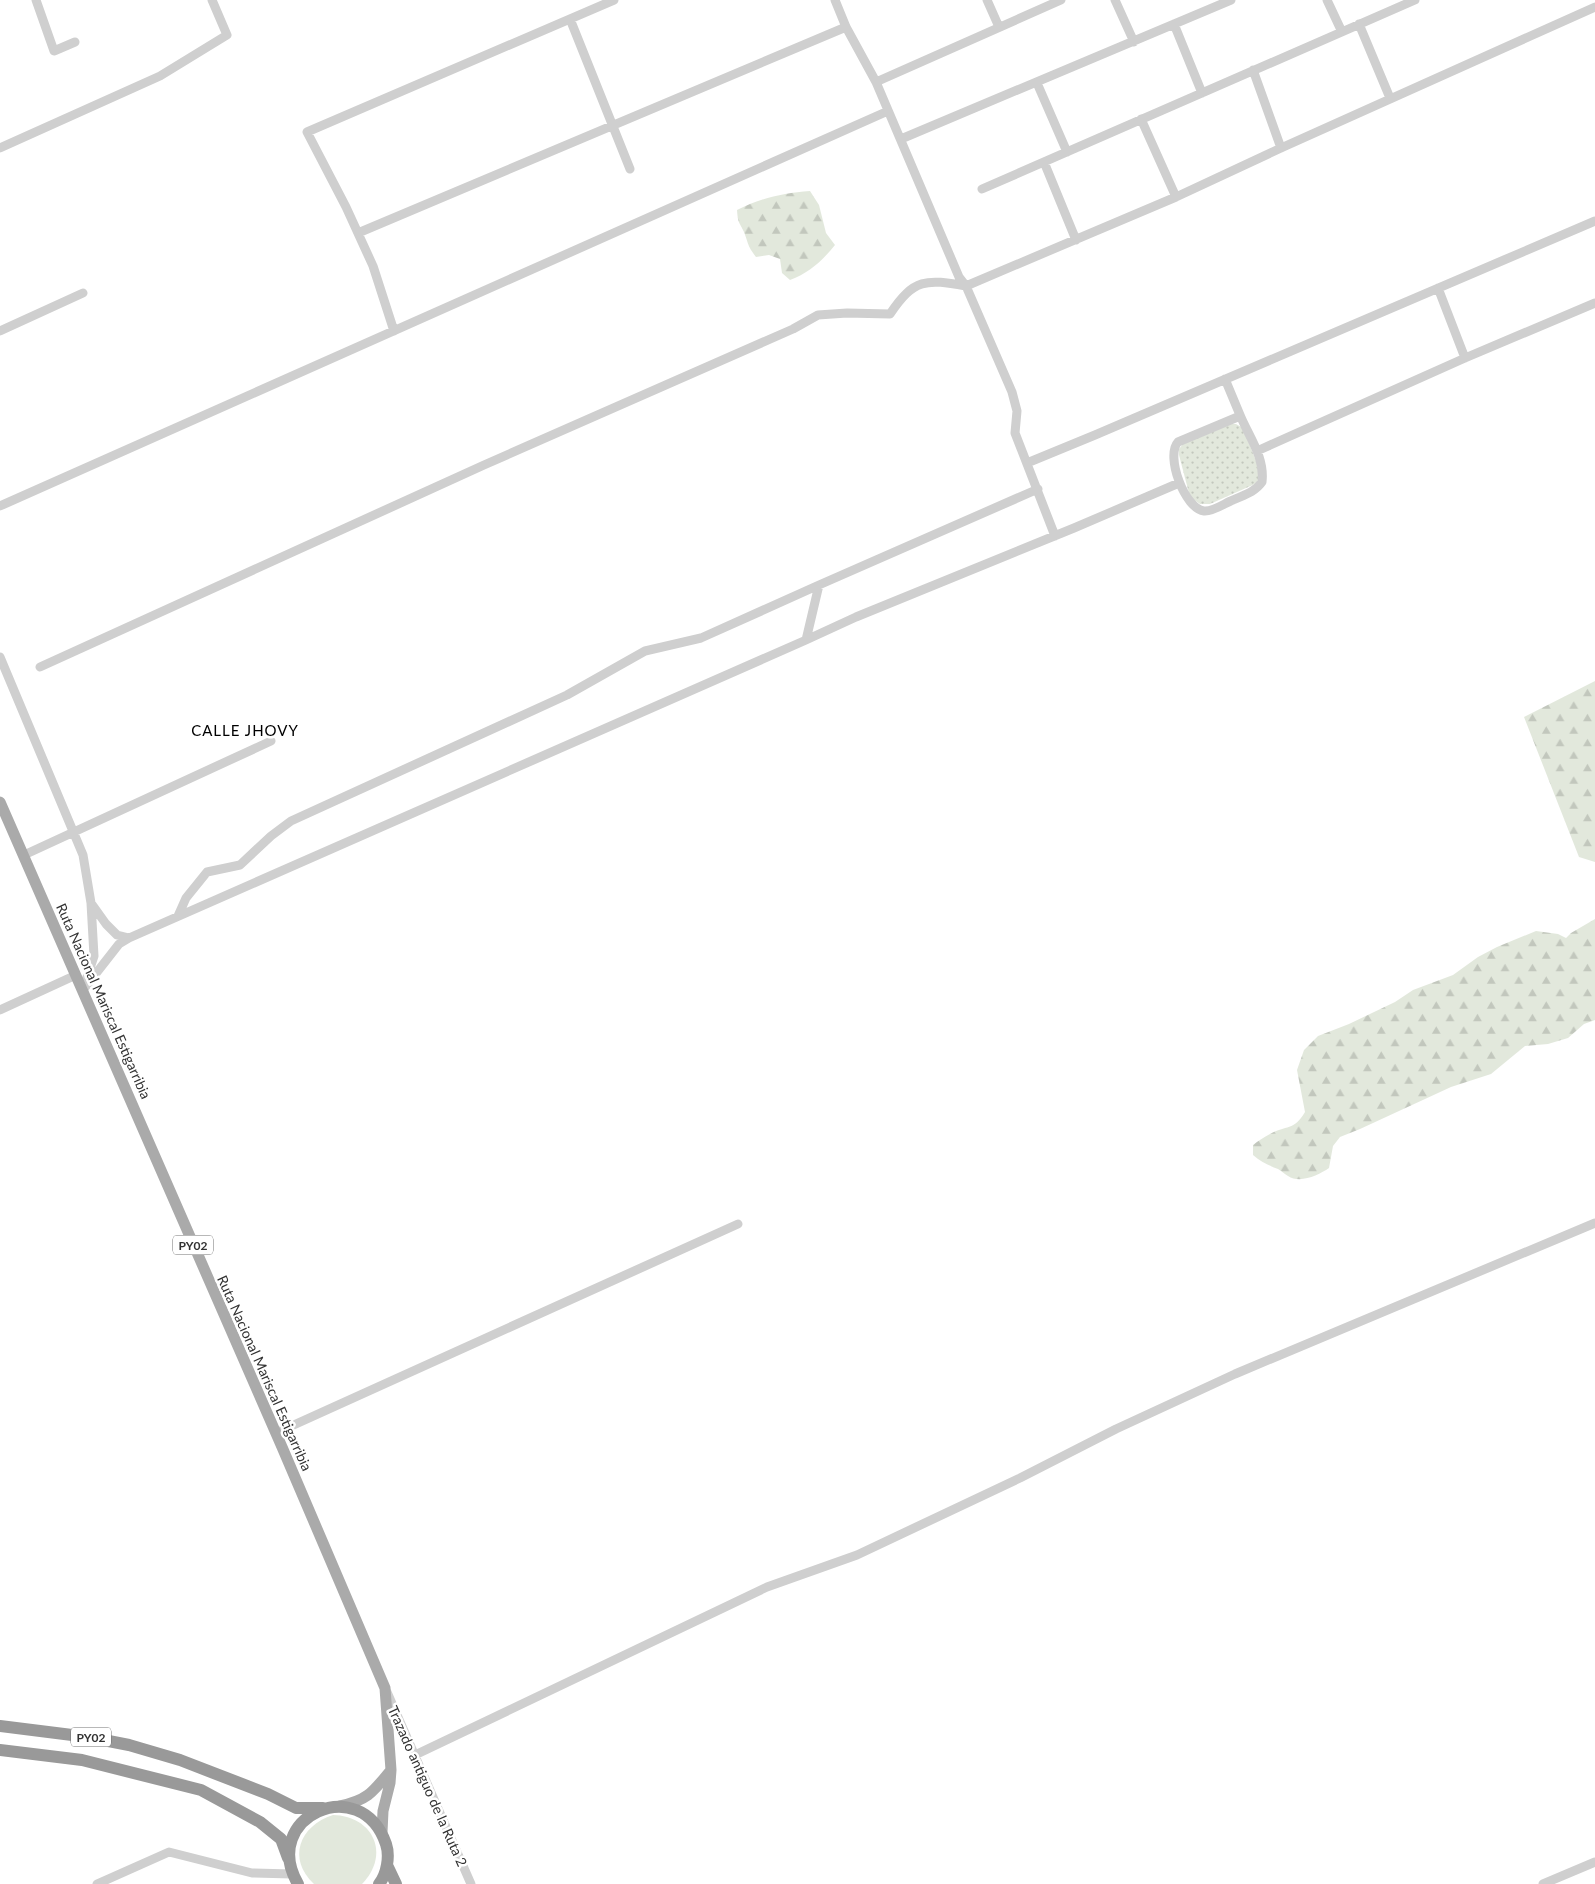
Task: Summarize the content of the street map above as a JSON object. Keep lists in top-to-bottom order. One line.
{"streets":{"highway":["PY02"],"main road":["Ruta Nacional Mariscal Estigarribia"],"street":["Trazado antiguo de la Ruta 2"]},"crossings":[["Ruta Nacional Mariscal Estigarribia","PY02"],["Ruta Nacional Mariscal Estigarribia","Trazado antiguo de la Ruta 2"]],"districts":["CALLE JHOVY"]}
